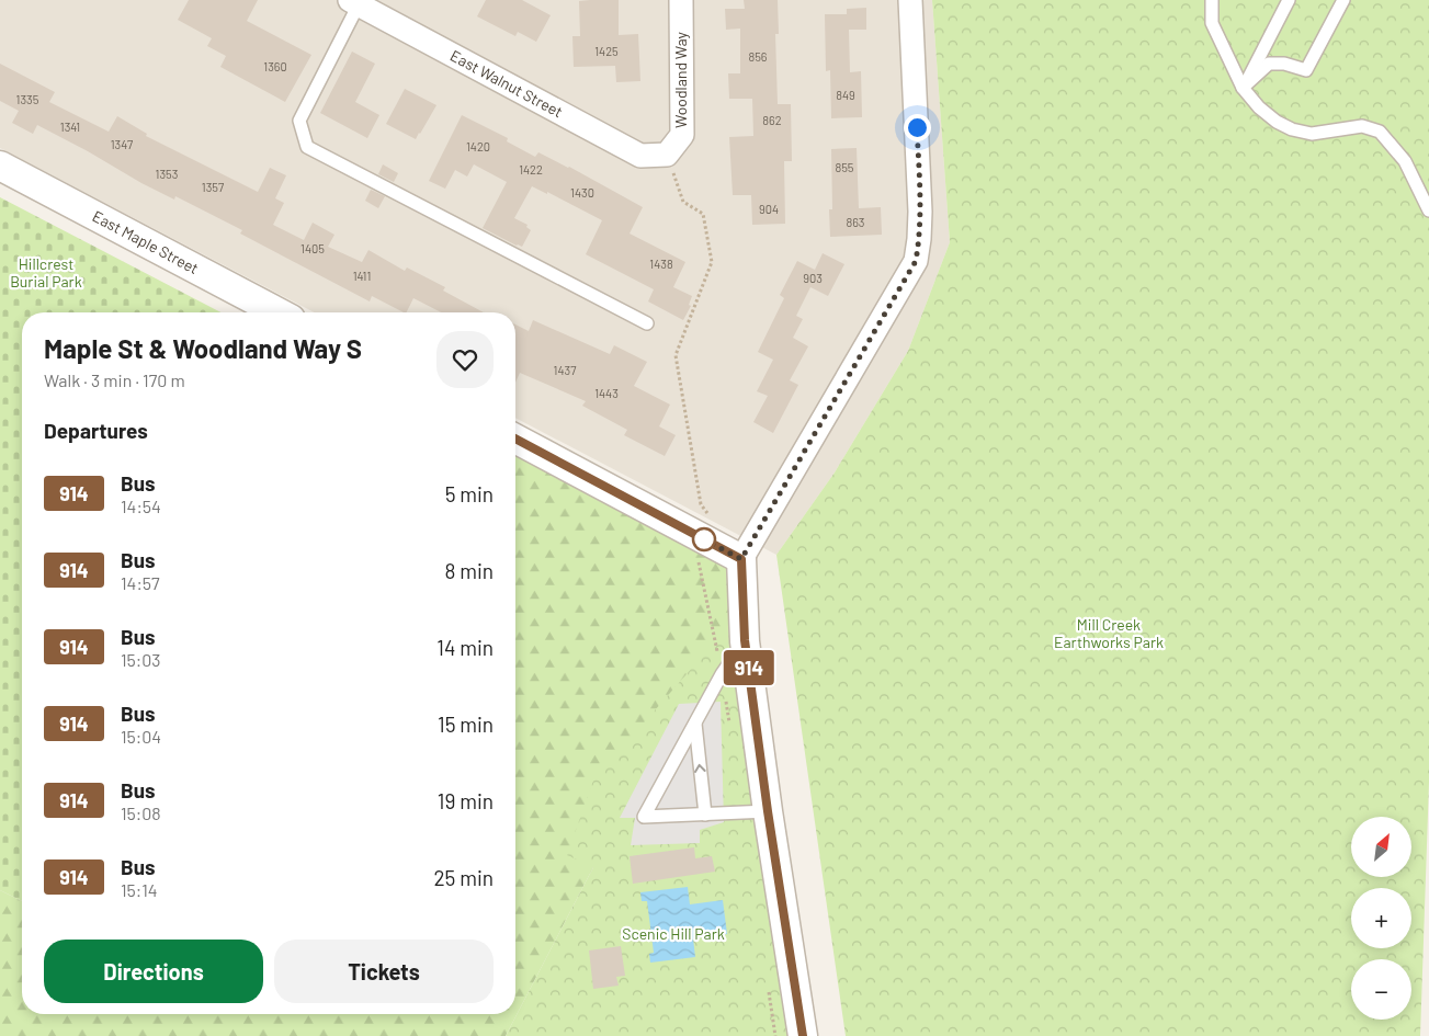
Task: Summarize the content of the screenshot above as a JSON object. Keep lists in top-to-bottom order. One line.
{"streets":{"street":["Woodland Way","East Walnut Street","East Maple Street"]},"crossings":[["Woodland Way","East Walnut Street"]],"parks":["Hillcrest Burial Park","Mill Creek Earthworks Park","Scenic Hill Park"],"lines":["bus line 914"],"house_numbers":["1425","856","1360","849","1335","862","1341","1347","1420","855","1422","1353","1357","1430","904","863","1405","1438","1411","903","1437","1443"],"north":"top right","page":{"on_map":"914","heading":[["Maple St & Woodland Way S","Walk · 3 min · 170 m"],"Departures"],"list":[{"mark":"914","name":"Bus","note":"14:54","value":"5 min"},{"mark":"914","name":"Bus","note":"14:57","value":"8 min"},{"mark":"914","name":"Bus","note":"15:03","value":"14 min"},{"mark":"914","name":"Bus","note":"15:04","value":"15 min"},{"mark":"914","name":"Bus","note":"15:08","value":"19 min"},{"mark":"914","name":"Bus","note":"15:14","value":"25 min"}],"map_buttons":["+","−"],"buttons":["Directions","Tickets"]}}
